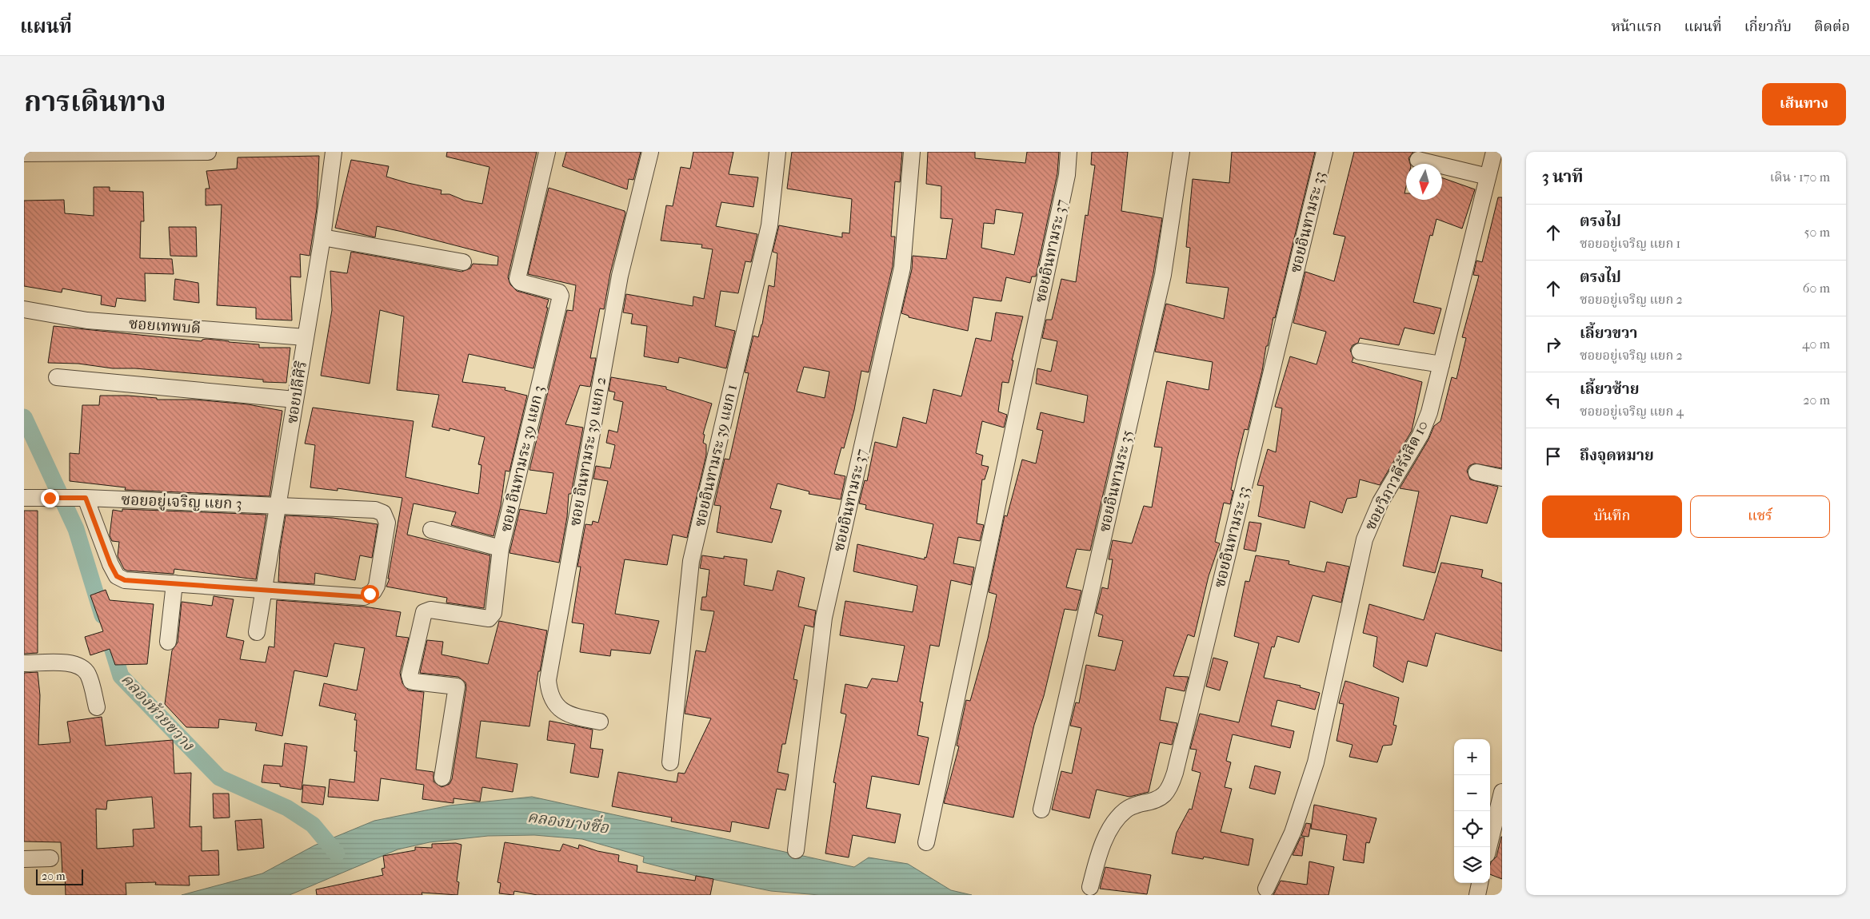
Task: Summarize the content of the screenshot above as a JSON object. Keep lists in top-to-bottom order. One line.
{"streets":{"street":["ซอยอินทามระ 33","ซอยอินทามระ 37","ซอยเทพบดี","ซอยปลีศิริ","ซอย อินทามระ 39 แยก 2","ซอยอินทามระ 39 แยก 1","ซอย อินทามระ 39 แยก 3","ซอยวิภาวดีรังสิต 10","ซอยอินทามระ 35","ซอยอยู่เจริญ แยก 3"]},"crossings":[["ซอยเทพบดี","ซอยปลีศิริ"],["ซอยปลีศิริ","ซอยอยู่เจริญ แยก 3"]],"water":["คลองห้วยขวาง","คลองบางซื่อ"],"scale_bar":"20 m","north":"bottom","page":{"header":"แผนที่","nav":["หน้าแรก","แผนที่","เกี่ยวกับ","ติดต่อ"],"title":"การเดินทาง","buttons":["เส้นทาง",["บันทึก","แชร์"]],"heading":["3 นาที","เดิน · 170 m"],"list":[["ตรงไป","ซอยอยู่เจริญ แยก 1","50 m"],["ตรงไป","ซอยอยู่เจริญ แยก 2","60 m"],["เลี้ยวขวา","ซอยอยู่เจริญ แยก 2","40 m"],["เลี้ยวซ้าย","ซอยอยู่เจริญ แยก 4","20 m"],"ถึงจุดหมาย"],"map_buttons":["+","−"],"scale":"20 m"}}
